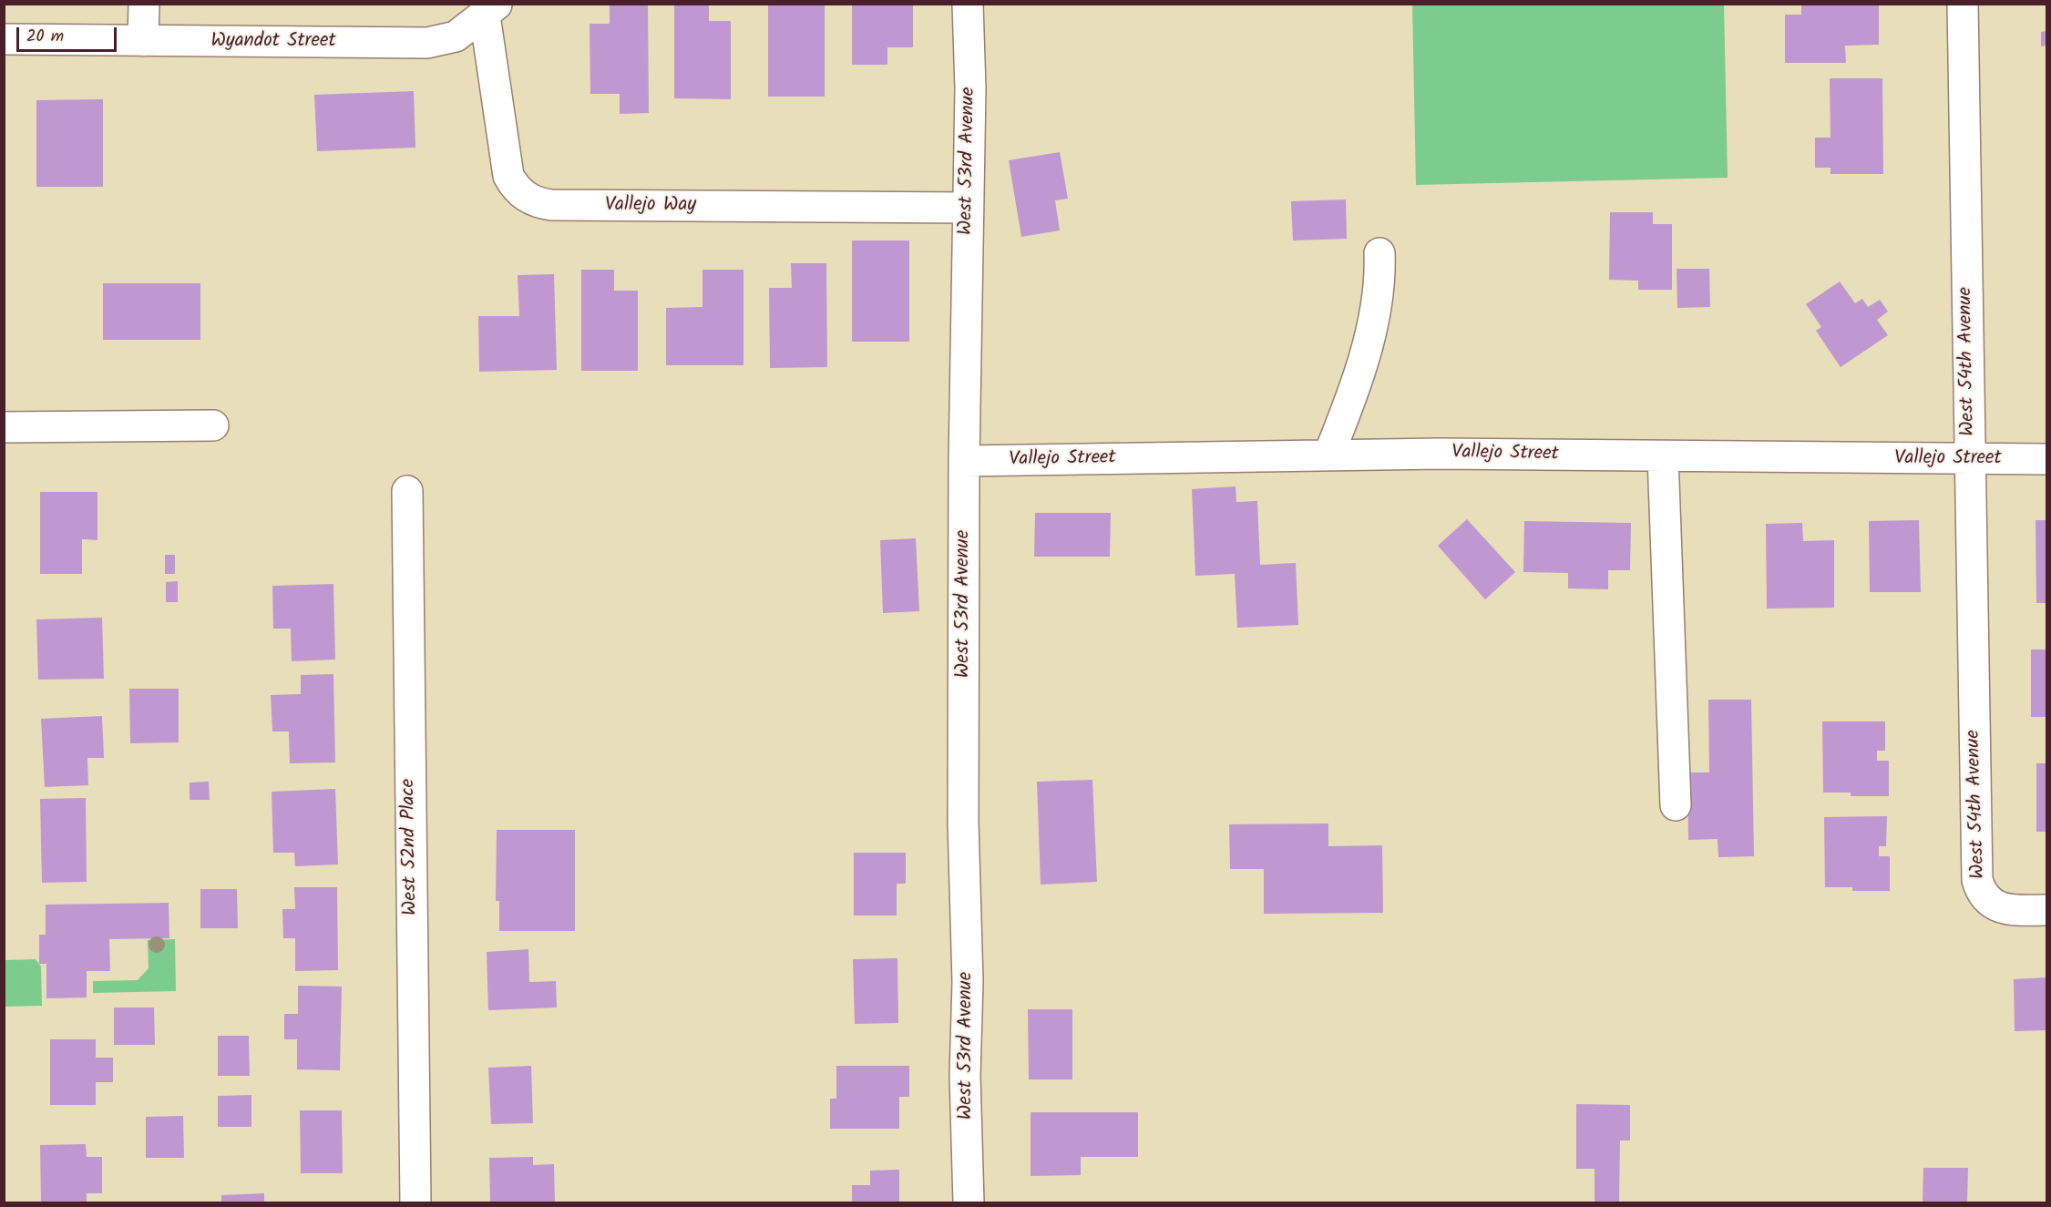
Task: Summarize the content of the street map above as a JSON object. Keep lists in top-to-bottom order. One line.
{"streets":{"street":["Wyandot Street","West 53rd Avenue","Vallejo Way","West 54th Avenue","Vallejo Street","West 52nd Place"]},"crossings":[["Wyandot Street","Vallejo Way"],["West 53rd Avenue","Vallejo Way"],["West 53rd Avenue","Vallejo Street"],["West 54th Avenue","Vallejo Street"]],"scale_bar":"20 m"}
